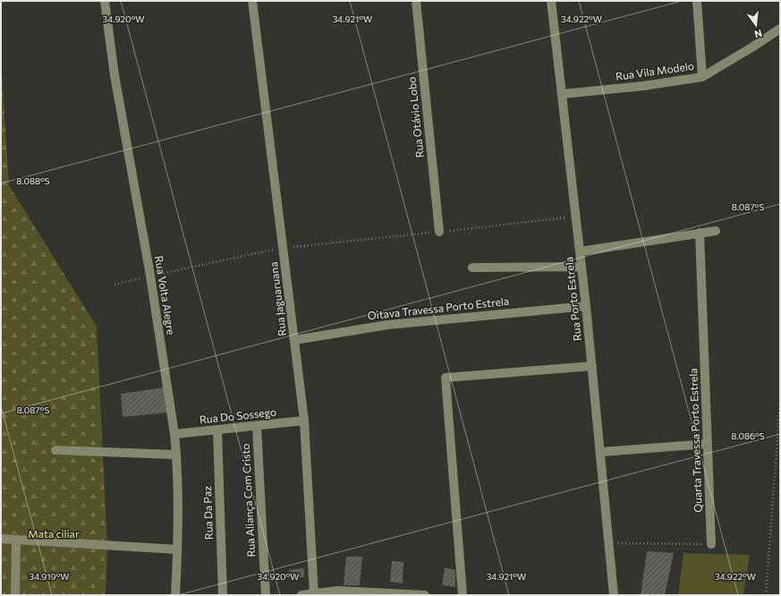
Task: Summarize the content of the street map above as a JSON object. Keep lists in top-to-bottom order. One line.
{"streets":{"street":["Rua Vila Modelo","Rua Otávio Lobo","Rua Volta Alegre","Rua Jaguaruana","Rua Porto Estrela","Oitava Travessa Porto Estrela","Rua Do Sossego","Quarta Travessa Porto Estrela","Rua Aliança Com Cristo","Rua Da Paz"]},"crossings":[["Rua Vila Modelo","Rua Porto Estrela"],["Rua Volta Alegre","Rua Do Sossego"],["Rua Jaguaruana","Oitava Travessa Porto Estrela"],["Rua Jaguaruana","Rua Do Sossego"],["Rua Porto Estrela","Oitava Travessa Porto Estrela"],["Rua Do Sossego","Rua Aliança Com Cristo"],["Rua Do Sossego","Rua Da Paz"]],"parks":["Mata ciliar"],"north":"bottom","coordinates":["34.920°W","34.921°W","34.922°W","8.088°S","8.087°S","8.086°S","34.919°W"]}
